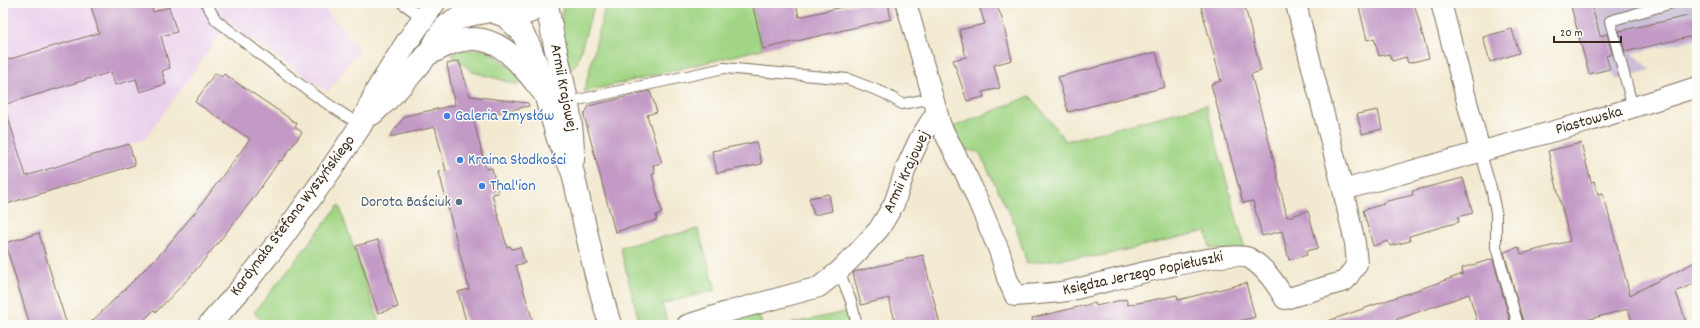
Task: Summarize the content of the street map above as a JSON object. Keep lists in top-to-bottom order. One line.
{"streets":{"street":["Armii Krajowej","Piastowska","Kardynała Stefana Wyszyńskiego","Księdza Jerzego Popiełuszki"]},"crossings":[["Armii Krajowej","Kardynała Stefana Wyszyńskiego"],["Armii Krajowej","Księdza Jerzego Popiełuszki"]],"places":["Galeria Zmysłów","Kraina Słodkości","Thal'ion","Dorota Baściuk"],"scale_bar":"20 m"}
